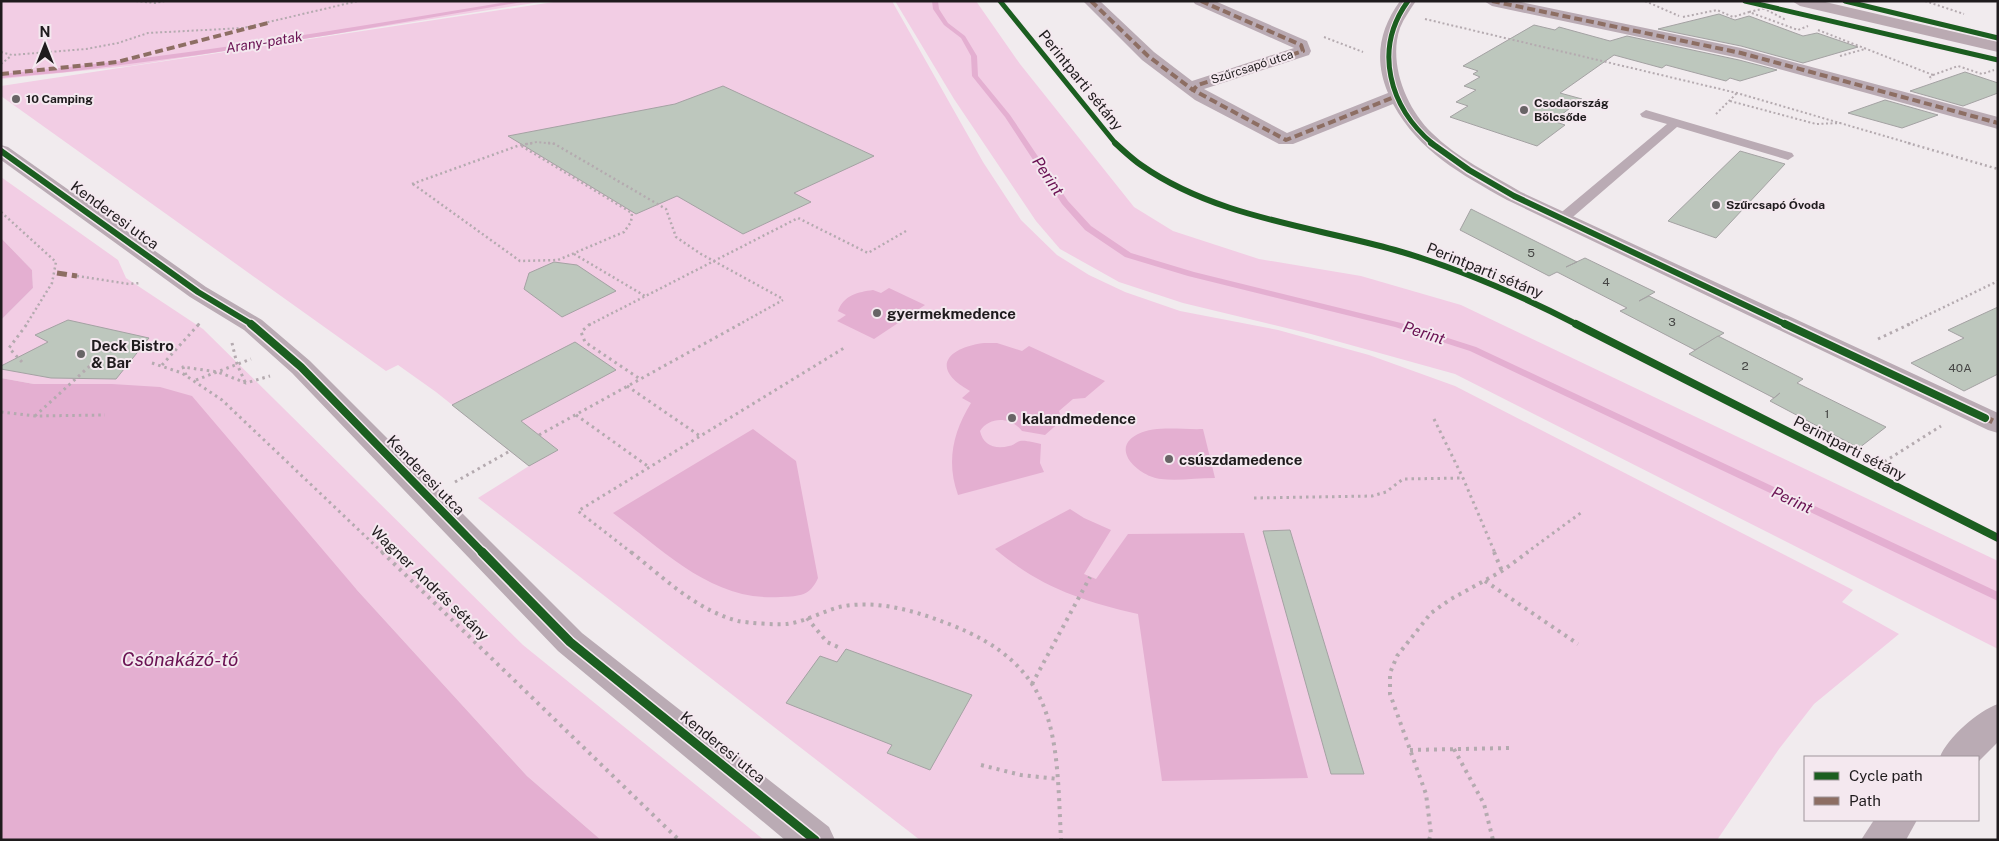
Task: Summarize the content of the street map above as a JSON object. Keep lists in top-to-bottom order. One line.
{"streets":{"street":["Szűrcsapó utca","Kenderesi utca"],"path":["Wagner András sétány"],"cycle path":["Perintparti sétány"]},"water":["Arany-patak","Perint","Csónakázó-tó"],"places":["10 Camping","Csodaország Bölcsőde","Szűrcsapó Óvoda","gyermekmedence","Deck Bistro & Bar","kalandmedence","csúszdamedence"],"house_numbers":["5","4","3","2","40A","1"],"legend":["Cycle path","Path"],"north":"top"}
